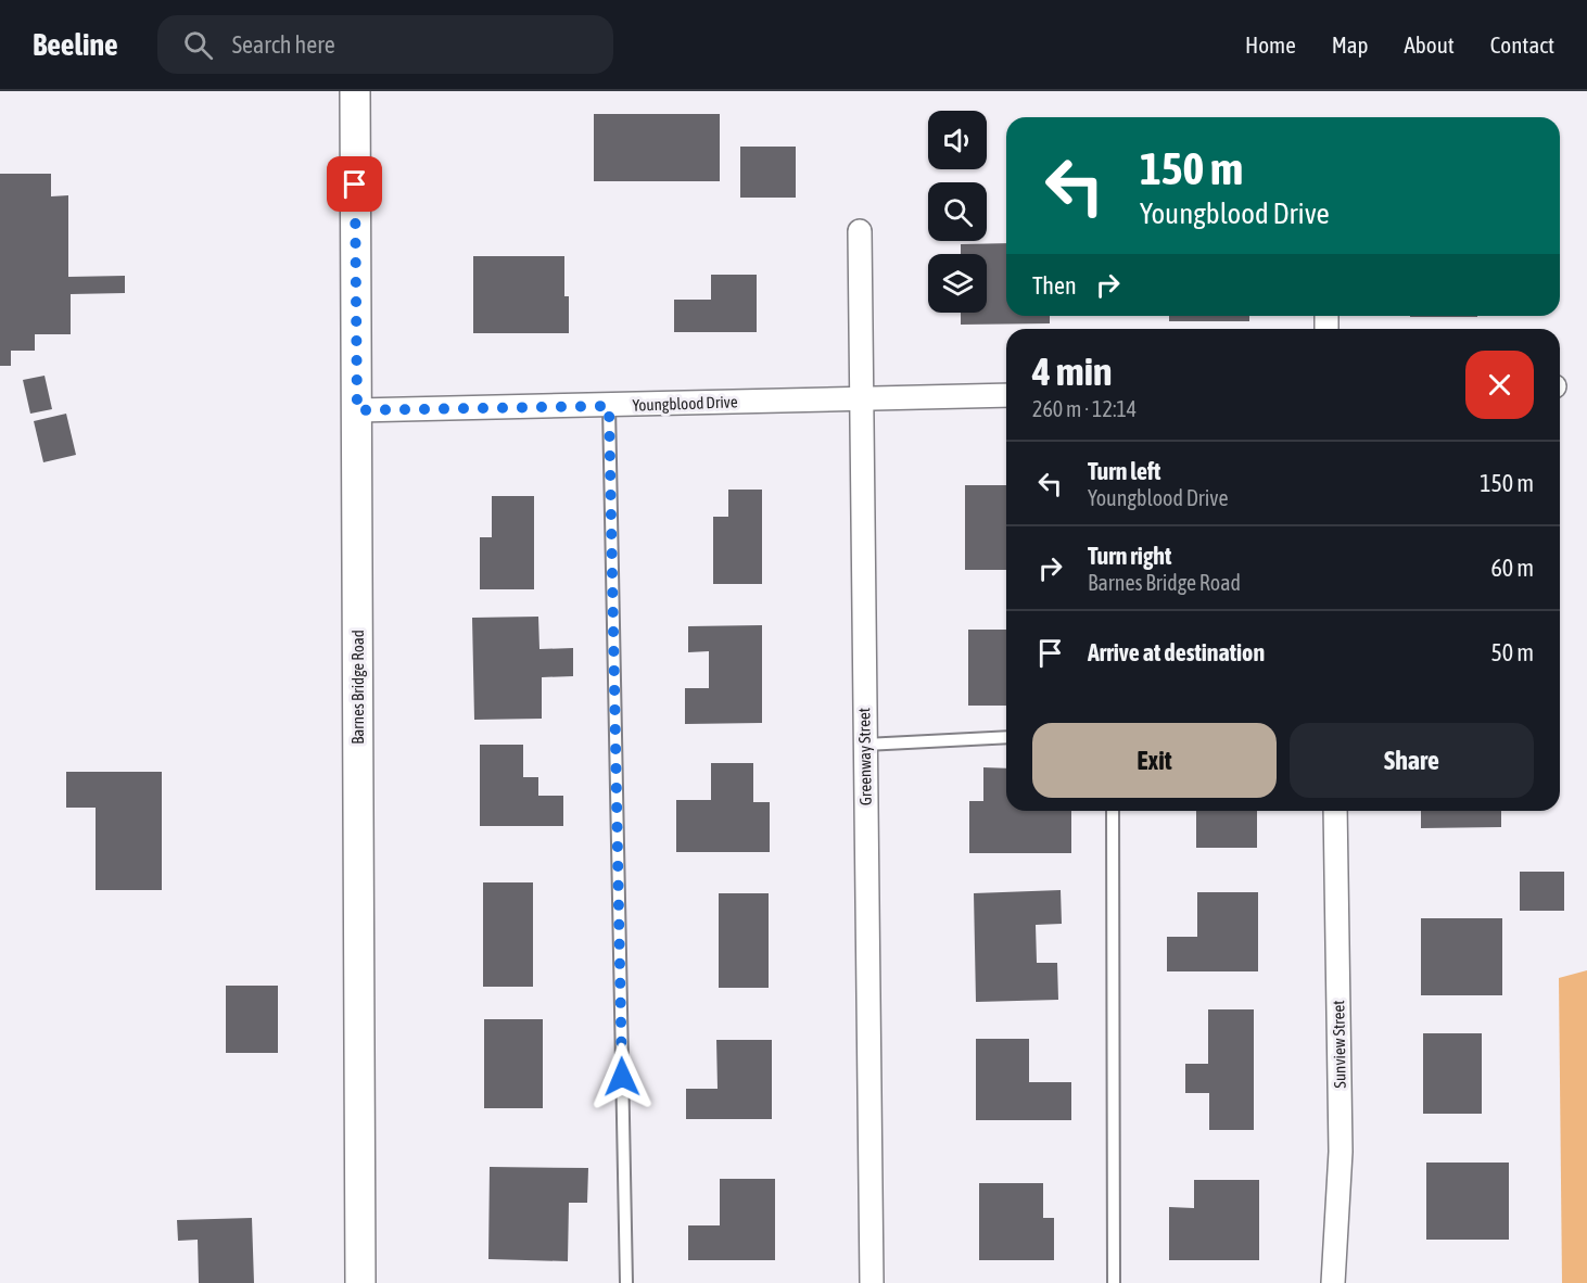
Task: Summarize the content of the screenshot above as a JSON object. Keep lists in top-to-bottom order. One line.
{"streets":{"street":["Youngblood Drive","Barnes Bridge Road","Greenway Street","Sunview Street"]},"crossings":[["Youngblood Drive","Barnes Bridge Road"],["Youngblood Drive","Greenway Street"]],"page":{"header":"Beeline","search":"Search here","nav":["Home","Map","About","Contact"],"turn":["150 m","Youngblood Drive"],"then":"Then","heading":["4 min","260 m · 12:14"],"list":[{"name":"Turn left","note":"Youngblood Drive","value":"150 m"},{"name":"Turn right","note":"Barnes Bridge Road","value":"60 m"},{"name":"Arrive at destination","value":"50 m"}],"buttons":["Exit","Share"]}}
